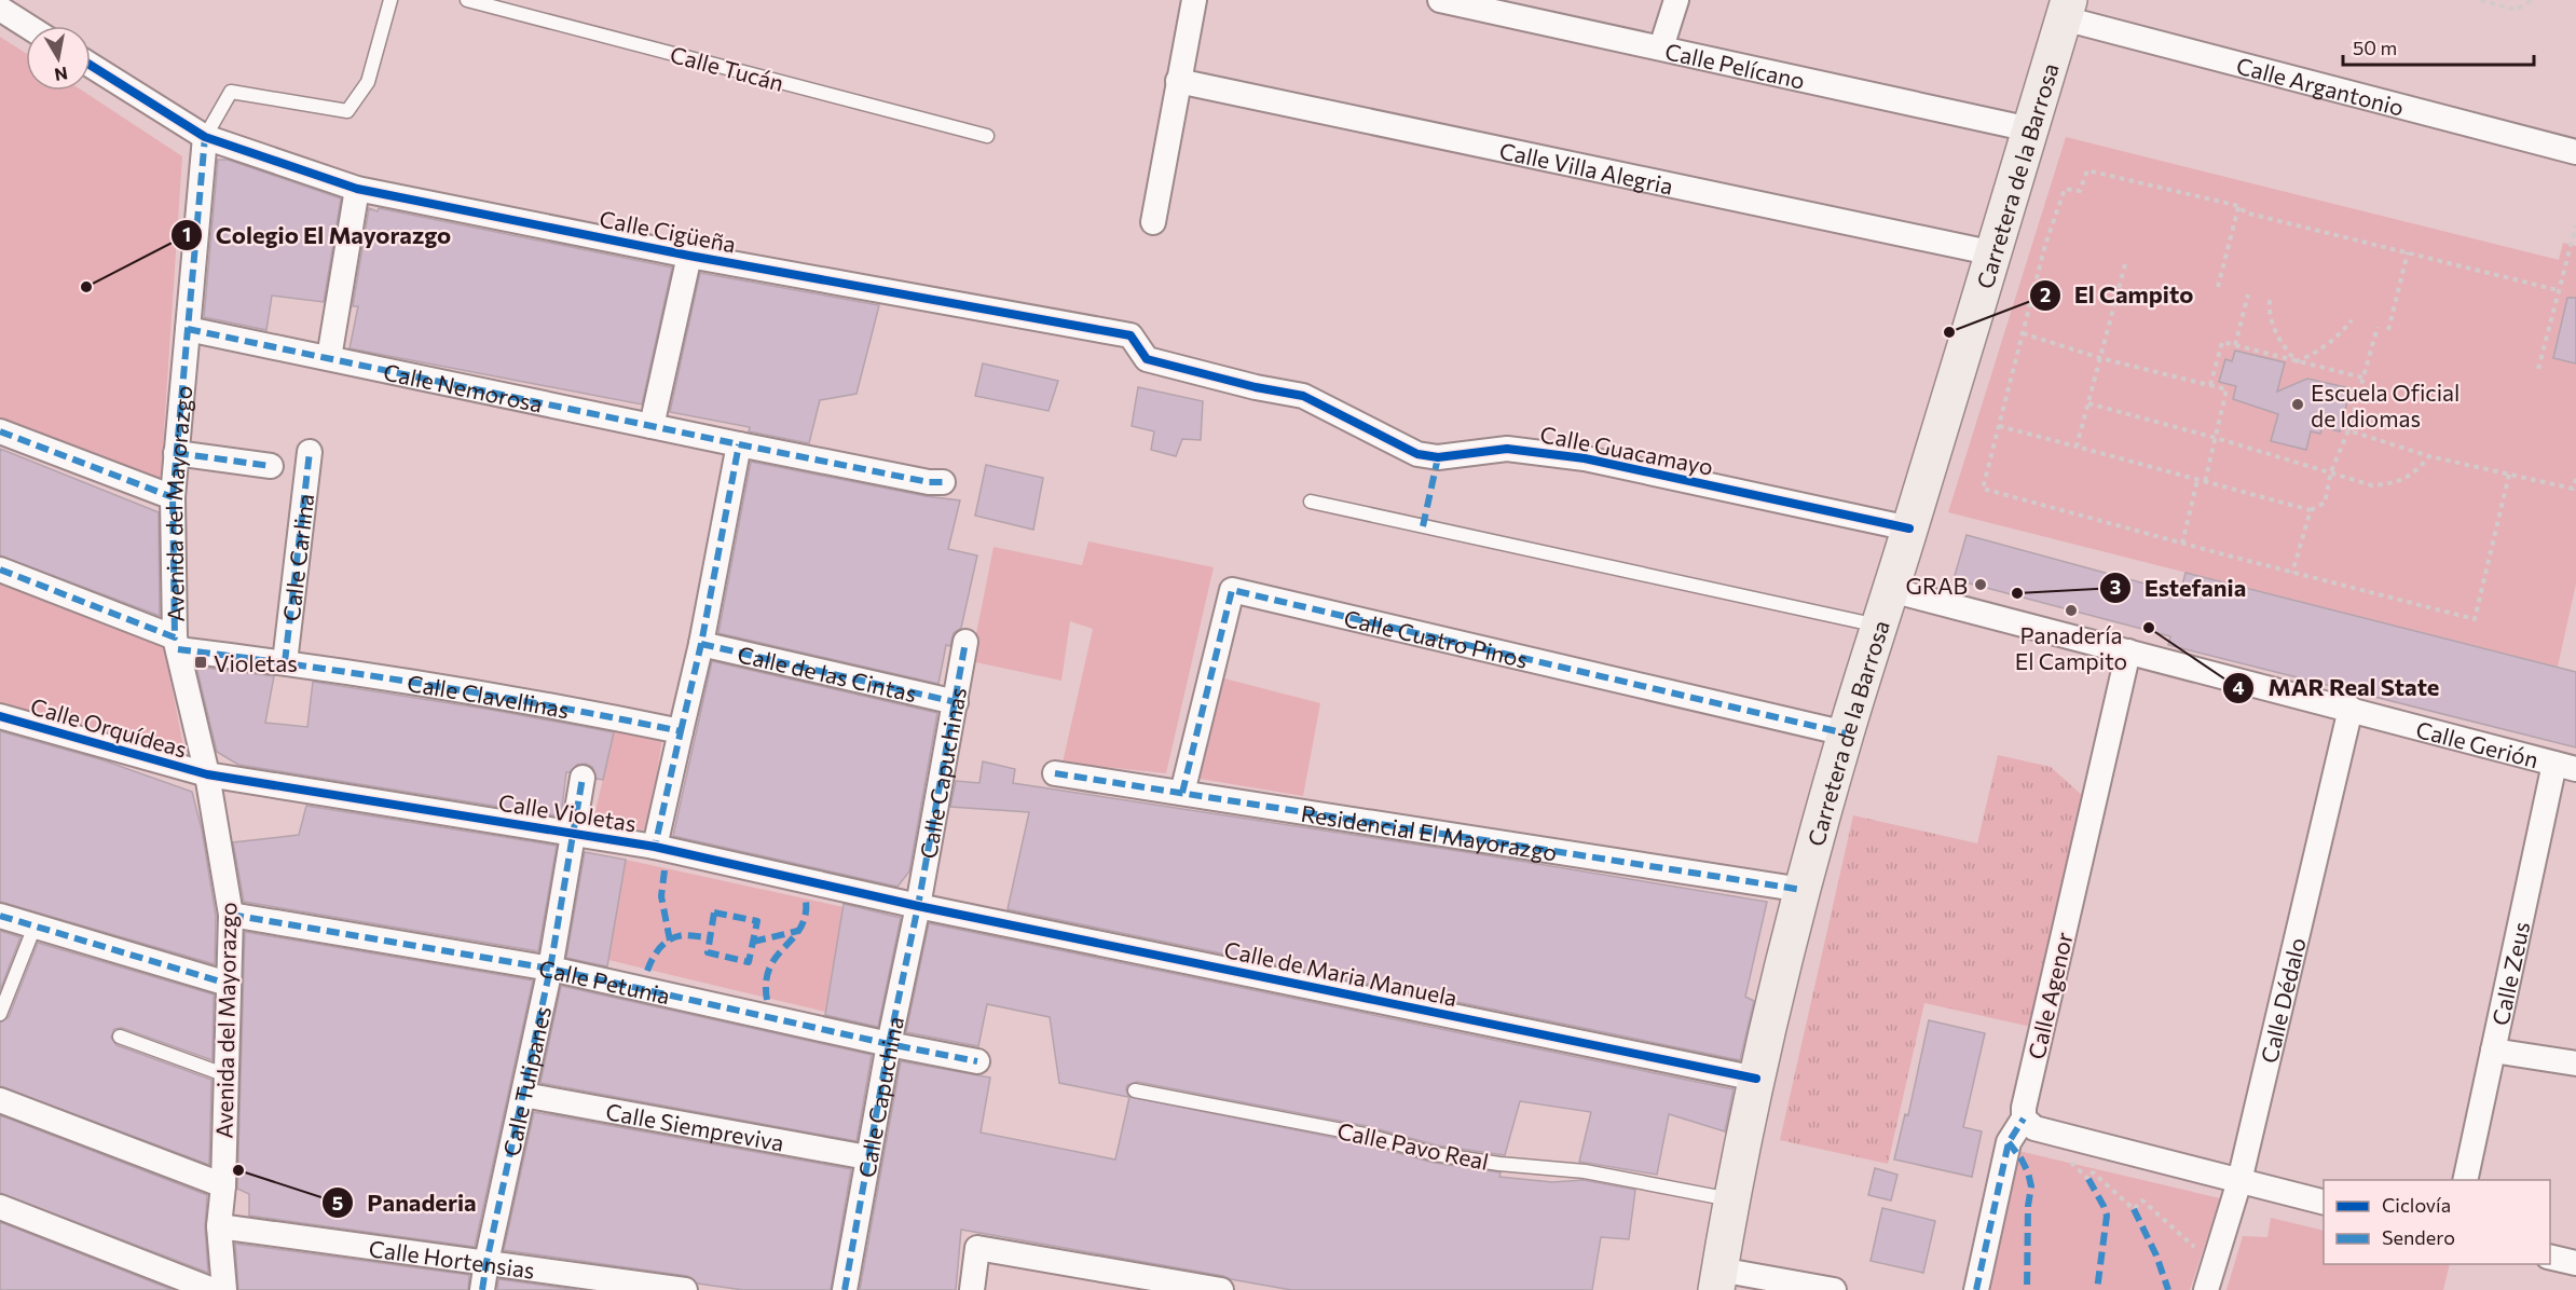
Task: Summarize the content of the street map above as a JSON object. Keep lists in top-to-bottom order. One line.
{"streets":{"street":["Calle Pelícano","Calle Argantonio","Calle Villa Alegria","Carretera de la Barrosa","Calle Cigüeña","Calle Nemorosa","Calle Guacamayo","Avenida del Mayorazgo","Calle Carlina","Calle Cuatro Pinos","Calle de las Cintas","Calle Clavellinas","Calle Orquídeas","Calle Gerión","Calle Capuchinas","Calle Violetas","Residencial El Mayorazgo","Calle de Maria Manuela","Calle Zeus","Calle Petunia","Calle Agenor","Calle Dédalo","Calle Tulipanes","Calle Capuchina","Calle Siempreviva","Calle Hortensias"],"lane":["Calle Tucán","Calle Pavo Real"]},"crossings":[["Calle Pelícano","Carretera de la Barrosa"],["Calle Argantonio","Carretera de la Barrosa"],["Calle Villa Alegria","Carretera de la Barrosa"],["Carretera de la Barrosa","Calle Guacamayo"],["Carretera de la Barrosa","Calle Cuatro Pinos"],["Carretera de la Barrosa","Calle Gerión"],["Carretera de la Barrosa","Residencial El Mayorazgo"],["Carretera de la Barrosa","Calle de Maria Manuela"],["Carretera de la Barrosa","Calle Pavo Real"],["Calle Cigüeña","Calle Guacamayo"],["Calle Cigüeña","Avenida del Mayorazgo"],["Calle Nemorosa","Avenida del Mayorazgo"],["Avenida del Mayorazgo","Calle Clavellinas"],["Avenida del Mayorazgo","Calle Orquídeas"],["Avenida del Mayorazgo","Calle Violetas"],["Avenida del Mayorazgo","Calle Petunia"],["Avenida del Mayorazgo","Calle Hortensias"],["Calle Carlina","Calle Clavellinas"],["Calle Cuatro Pinos","Residencial El Mayorazgo"],["Calle de las Cintas","Calle Capuchinas"],["Calle Orquídeas","Calle Violetas"],["Calle Gerión","Calle Zeus"],["Calle Gerión","Calle Agenor"],["Calle Gerión","Calle Dédalo"],["Calle Capuchinas","Calle Violetas"],["Calle Capuchinas","Calle de Maria Manuela"],["Calle Capuchinas","Calle Capuchina"],["Calle Violetas","Calle de Maria Manuela"],["Calle Violetas","Calle Tulipanes"],["Calle Violetas","Calle Capuchina"],["Calle de Maria Manuela","Calle Capuchina"],["Calle Petunia","Calle Tulipanes"],["Calle Petunia","Calle Capuchina"],["Calle Tulipanes","Calle Siempreviva"],["Calle Tulipanes","Calle Hortensias"],["Calle Capuchina","Calle Siempreviva"]],"places":{"other":["Colegio El Mayorazgo","El Campito","Escuela Oficial de Idiomas","GRAB","Estefania","Panadería El Campito","MAR Real State","Panaderia"],"transit":["Violetas"]},"legend":["Ciclovía","Sendero"],"scale_bar":"50 m","north":"bottom"}
